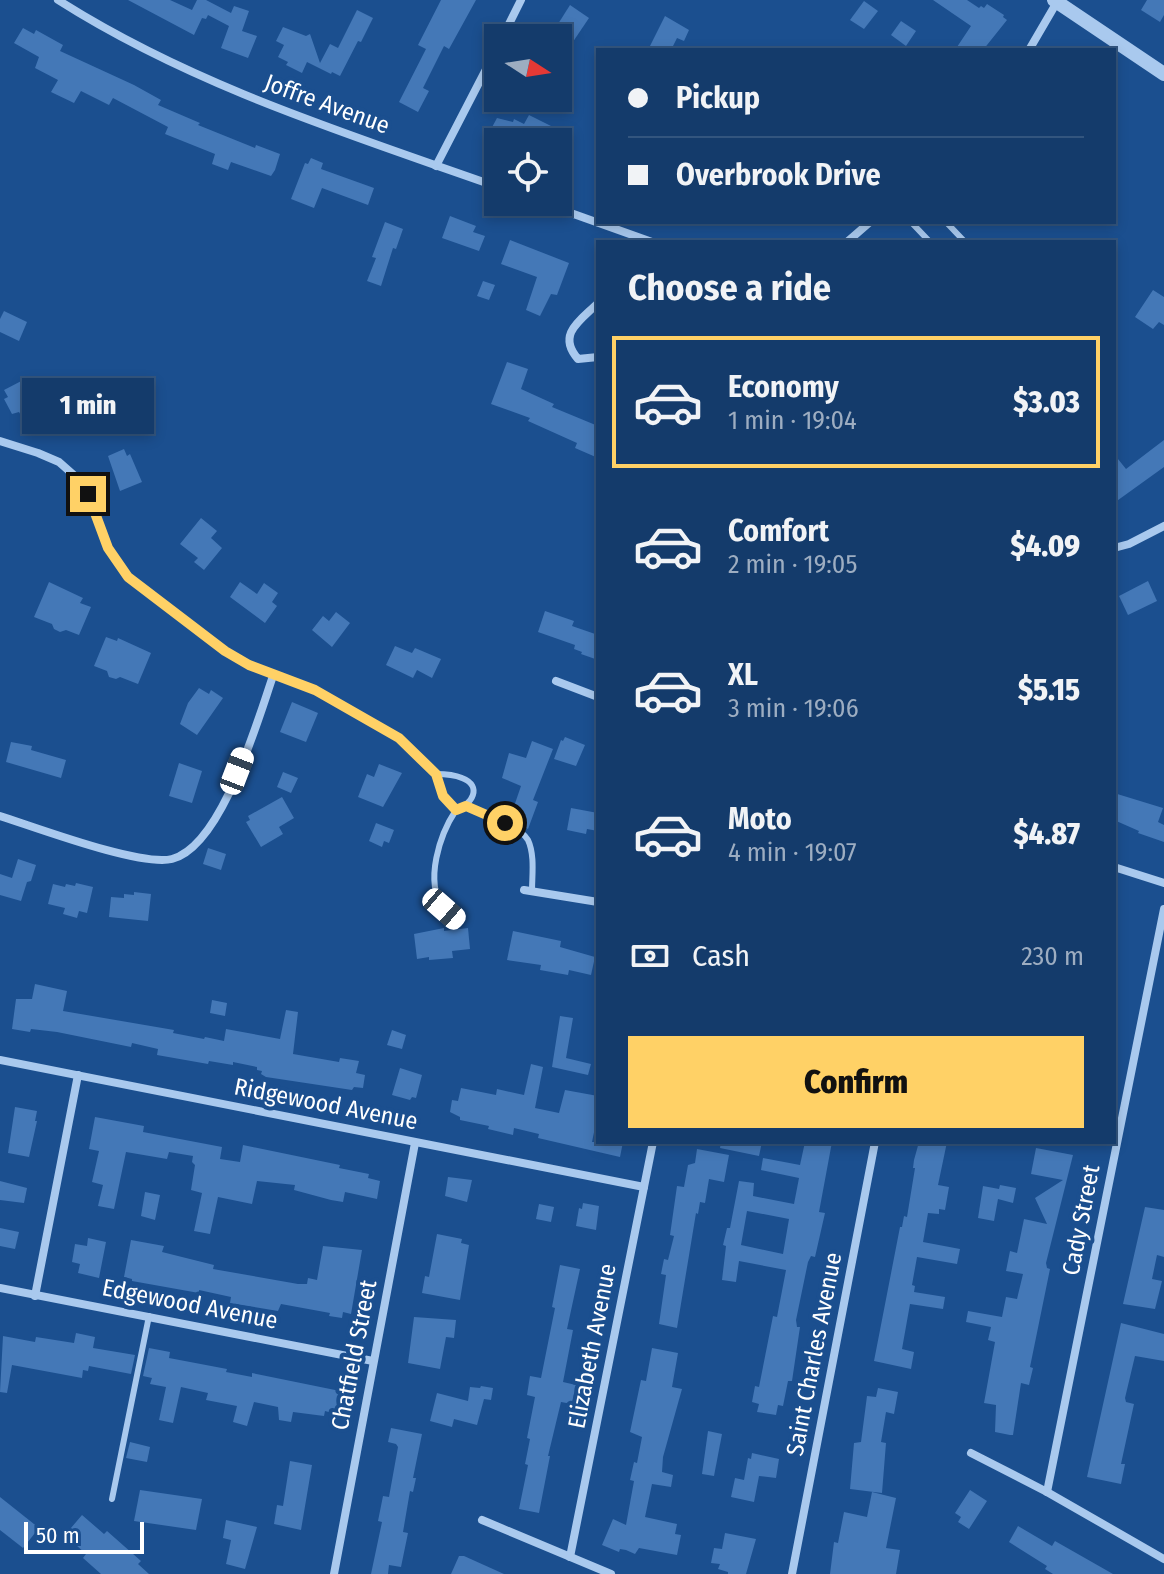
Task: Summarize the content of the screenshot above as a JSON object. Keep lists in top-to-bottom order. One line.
{"streets":{"street":["Joffre Avenue","Ridgewood Avenue","Cady Street","Edgewood Avenue","Elizabeth Avenue","Saint Charles Avenue","Chatfield Street"]},"crossings":[["Ridgewood Avenue","Elizabeth Avenue"],["Ridgewood Avenue","Chatfield Street"],["Edgewood Avenue","Chatfield Street"]],"scale_bar":"50 m","north":"right","page":{"banner":["Pickup","Overbrook Drive"],"heading":"Choose a ride","list":[{"name":"Economy","note":"1 min · 19:04","value":"$3.03"},{"name":"Comfort","note":"2 min · 19:05","value":"$4.09"},{"name":"XL","note":"3 min · 19:06","value":"$5.15"},{"name":"Moto","note":"4 min · 19:07","value":"$4.87"}],"bubble":"1 min","pay":["Cash","230 m"],"buttons":"Confirm","scale":"50 m"}}
